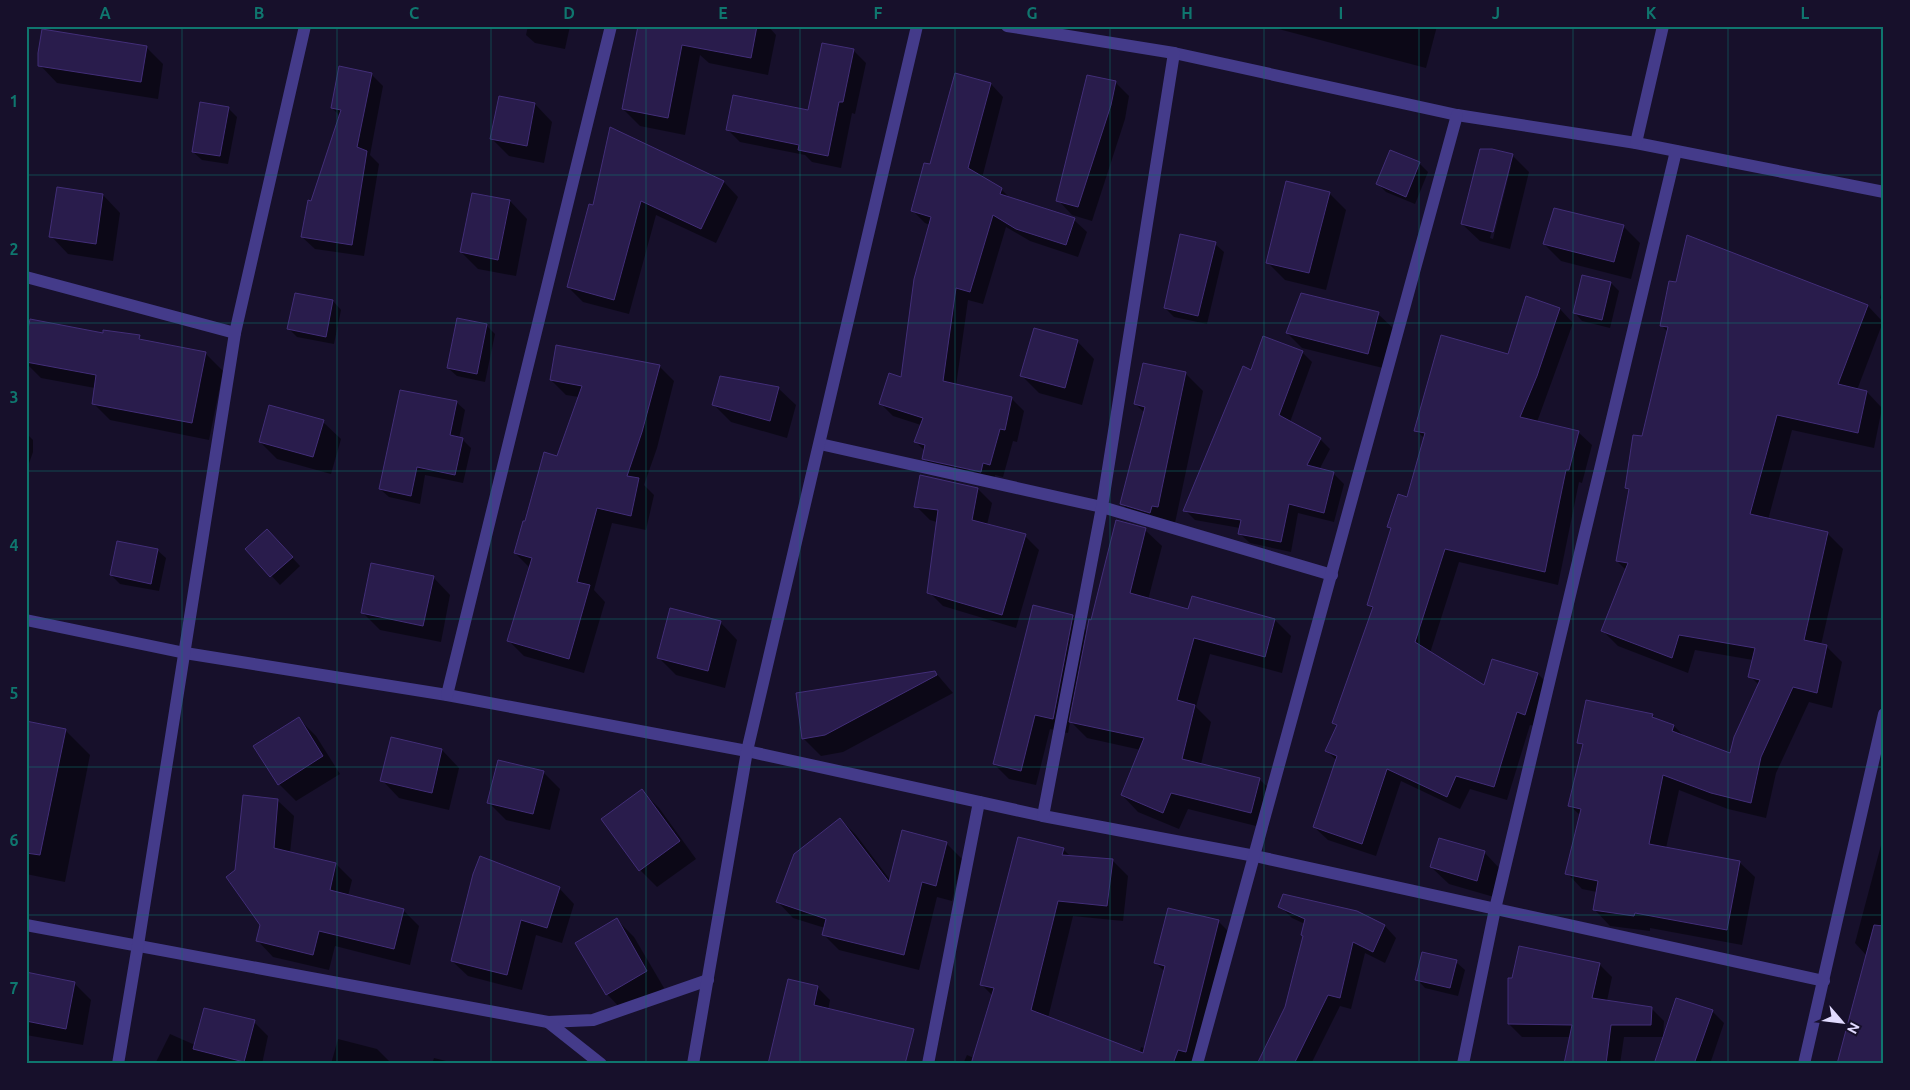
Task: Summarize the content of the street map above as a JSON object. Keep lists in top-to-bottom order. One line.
{"north":"bottom right","grid":{"columns":["A","B","C","D","E","F","G","H","I","J","K","L"],"rows":["1","2","3","4","5","6","7"]}}
